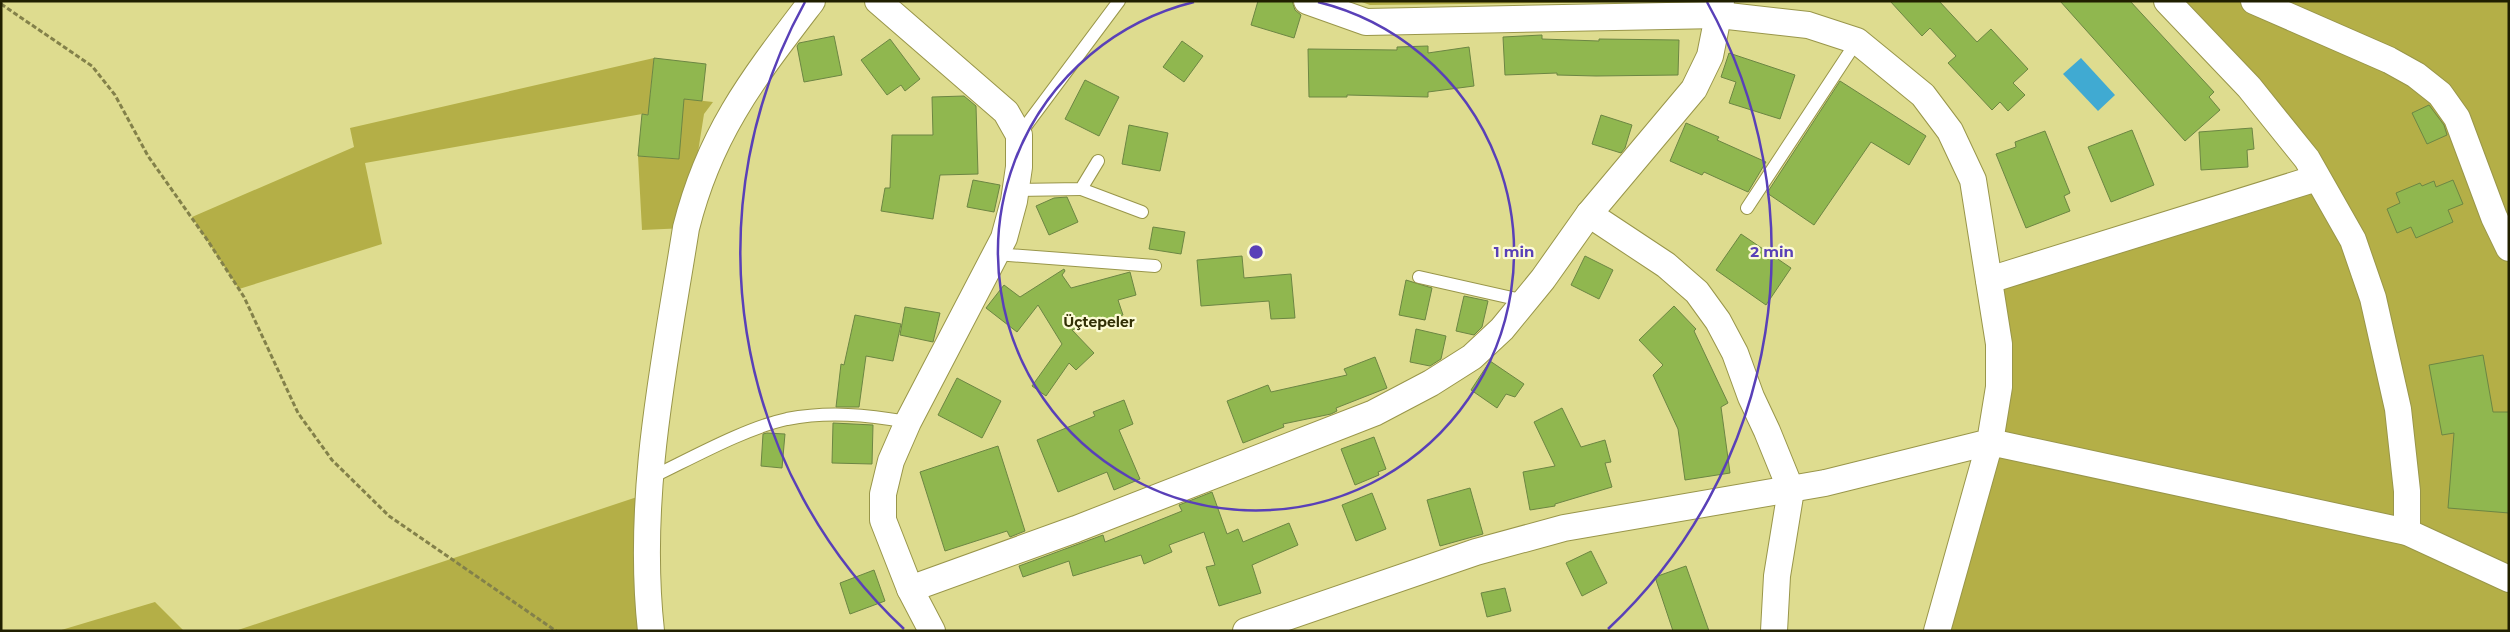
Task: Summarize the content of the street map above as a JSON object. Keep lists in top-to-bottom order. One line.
{"districts":["Üçtepeler"],"rings":["1 min","2 min"]}
